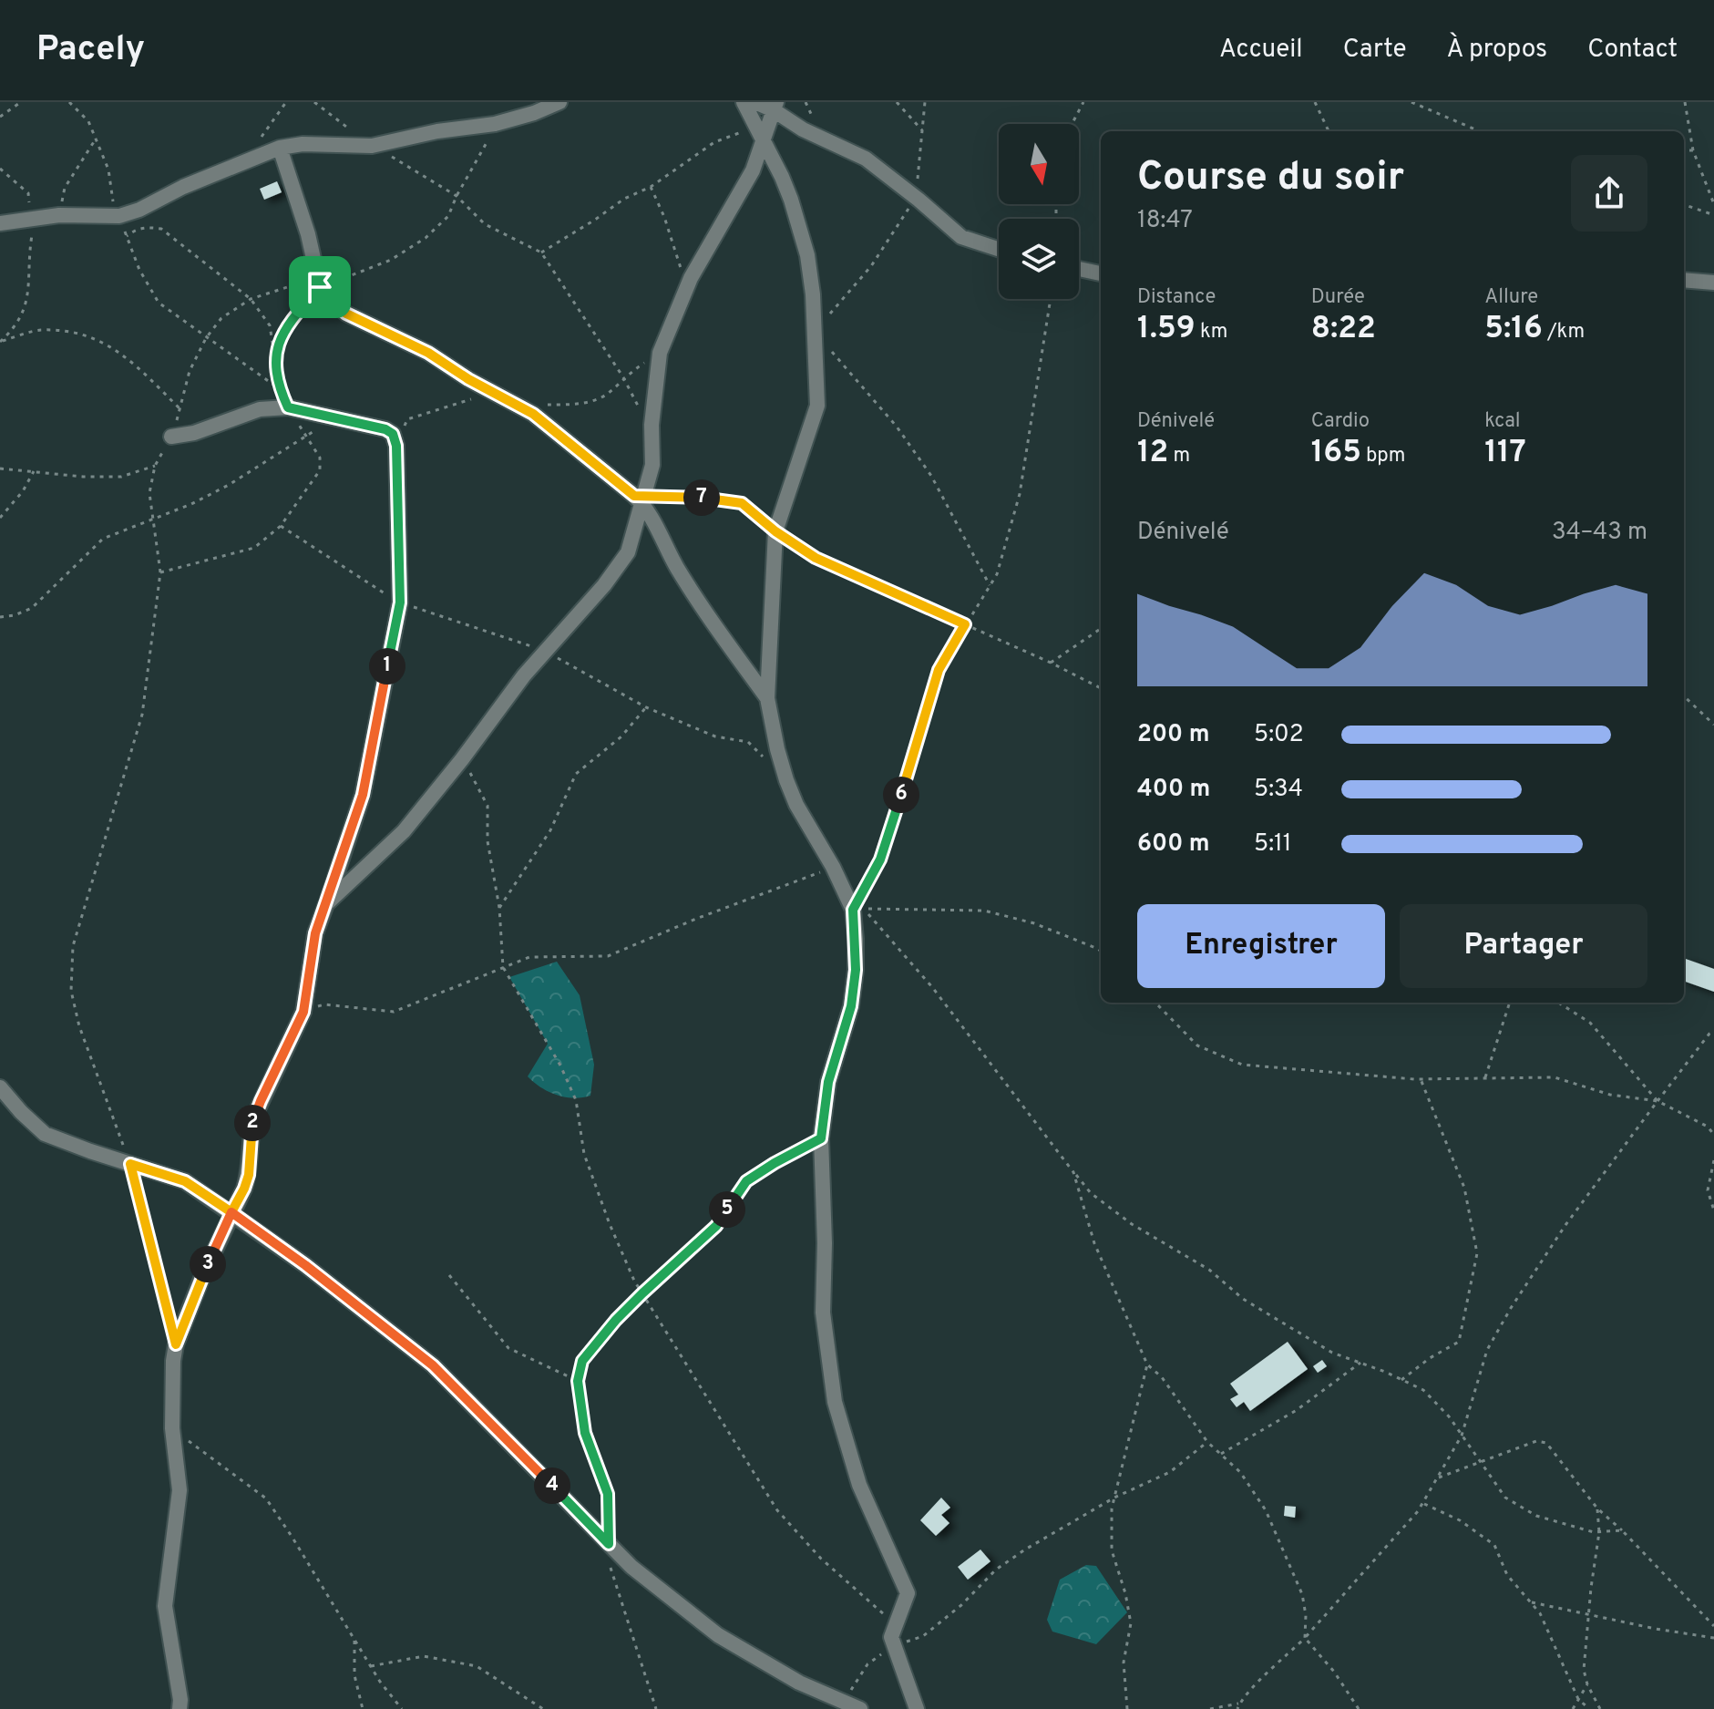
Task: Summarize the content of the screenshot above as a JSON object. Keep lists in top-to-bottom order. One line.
{"north":"bottom","page":{"header":"Pacely","nav":["Accueil","Carte","À propos","Contact"],"heading":["Course du soir","18:47"],"stats":[["Distance","1.59 km"],["Durée","8:22"],["Allure","5:16 /km"],["Dénivelé","12 m"],["Cardio","165 bpm"],["kcal","117"]],"pins":["7","1","6","2","5","3","4"],"chart":["Dénivelé","34–43 m"],"list":[{"name":"200 m","note":"5:02"},{"name":"400 m","note":"5:34"},{"name":"600 m","note":"5:11"}],"buttons":["Enregistrer","Partager"]}}
